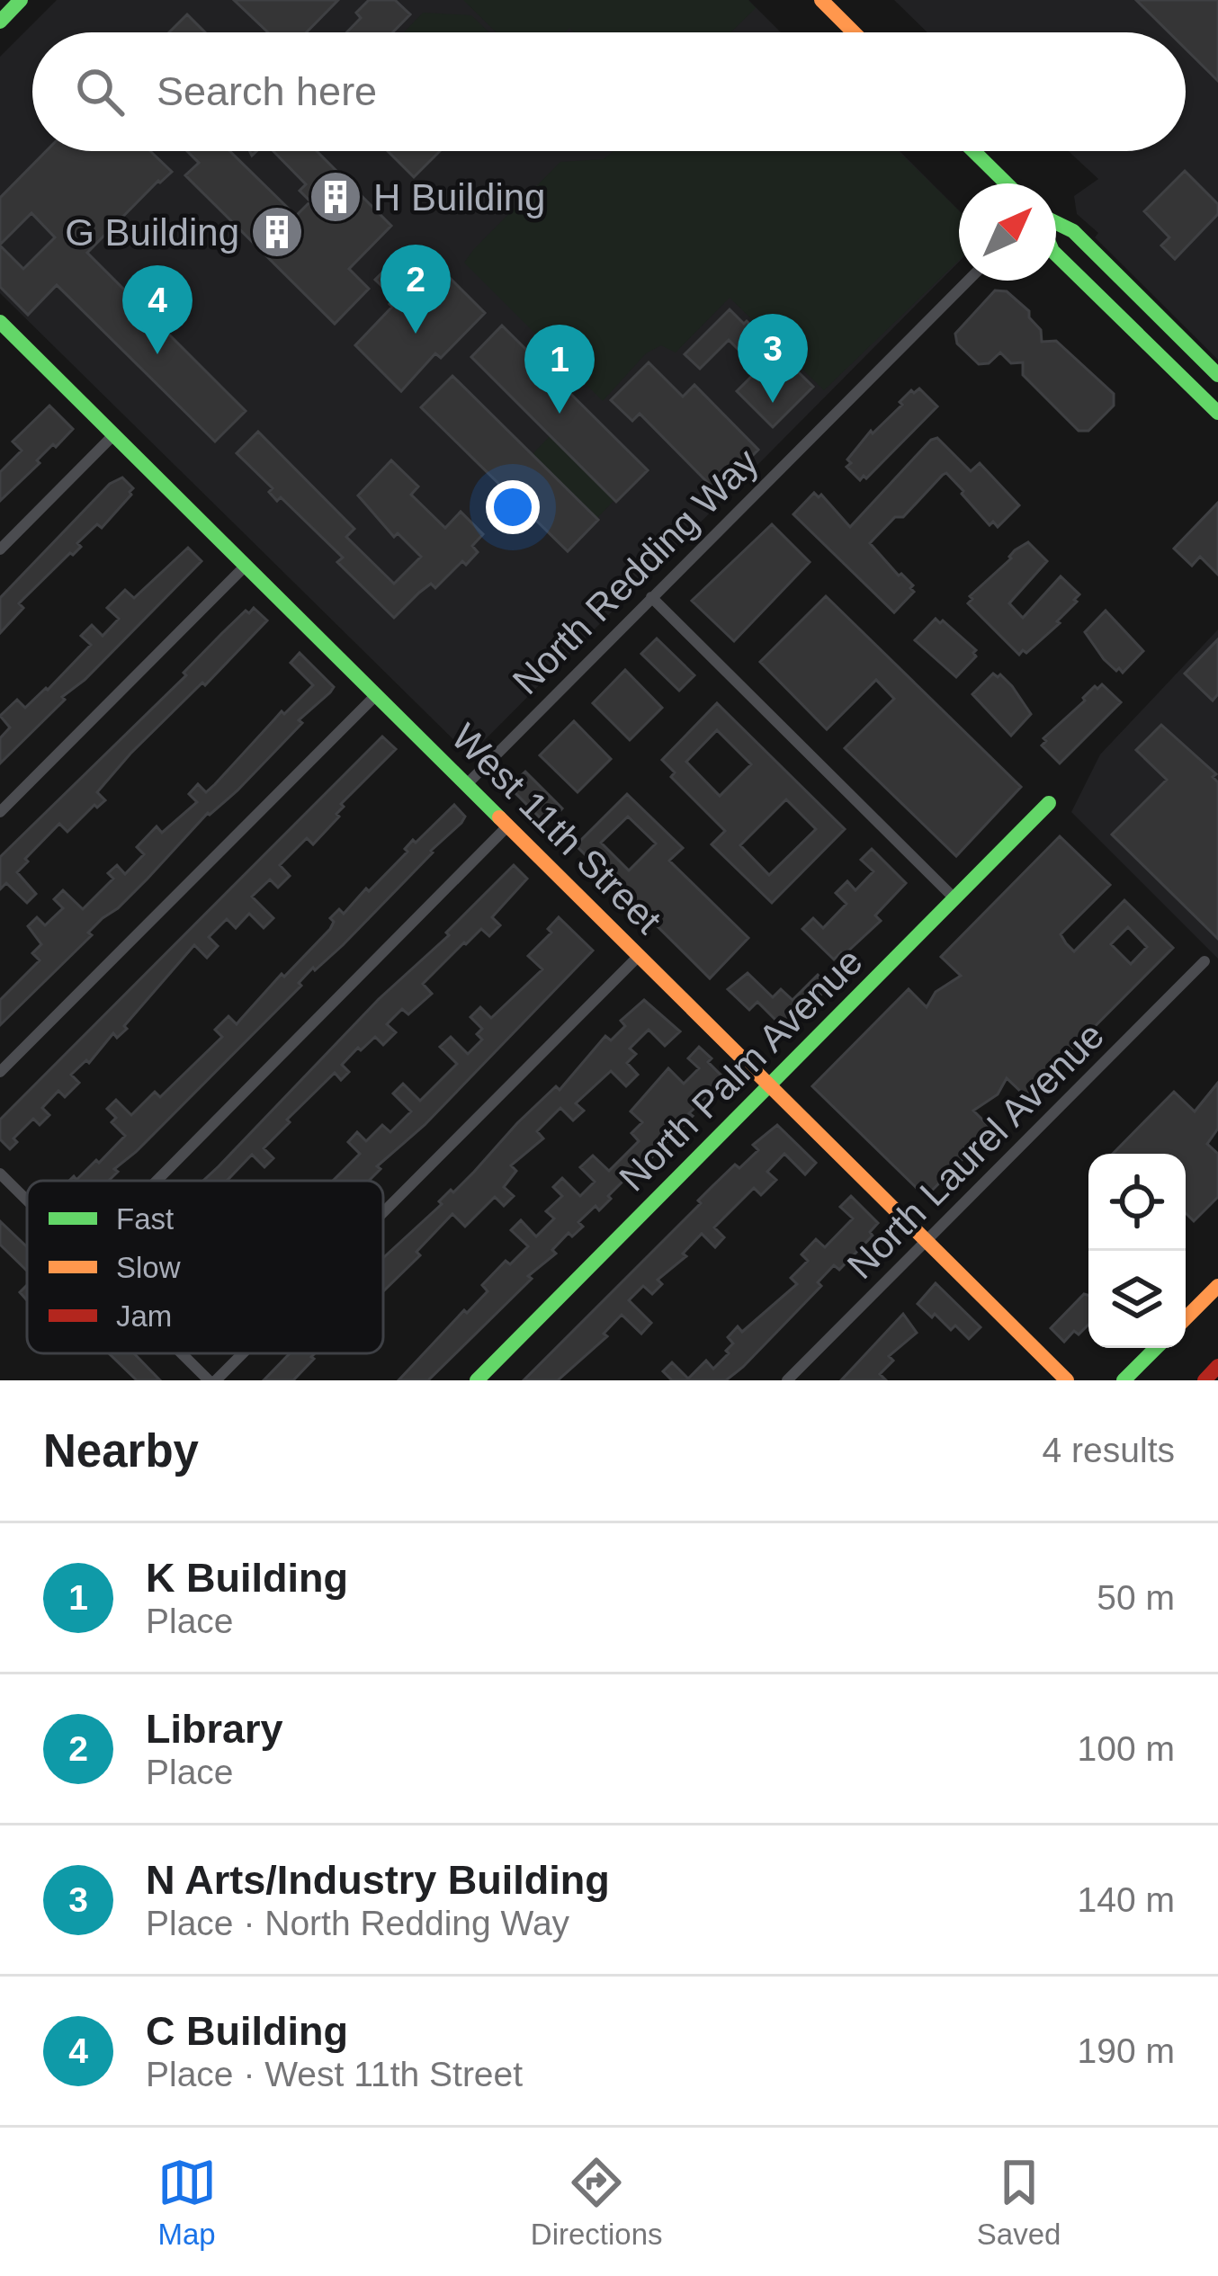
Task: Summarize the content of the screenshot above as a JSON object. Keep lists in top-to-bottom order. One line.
{"streets":{"street":["North Redding Way","West 11th Street","North Palm Avenue","North Laurel Avenue"]},"crossings":[["North Redding Way","West 11th Street"],["West 11th Street","North Palm Avenue"],["West 11th Street","North Laurel Avenue"]],"places":{"building":["H Building","G Building"]},"legend":["Fast","Slow","Jam"],"north":"top right","page":{"search":"Search here","pins":["2","4","3","1"],"heading":["Nearby","4 results"],"list":[{"mark":"1","name":"K Building","note":"Place","value":"50 m"},{"mark":"2","name":"Library","note":"Place","value":"100 m"},{"mark":"3","name":"N Arts/Industry Building","note":"Place · North Redding Way","value":"140 m"},{"mark":"4","name":"C Building","note":"Place · West 11th Street","value":"190 m"}],"nav":["Map","Directions","Saved"]}}
